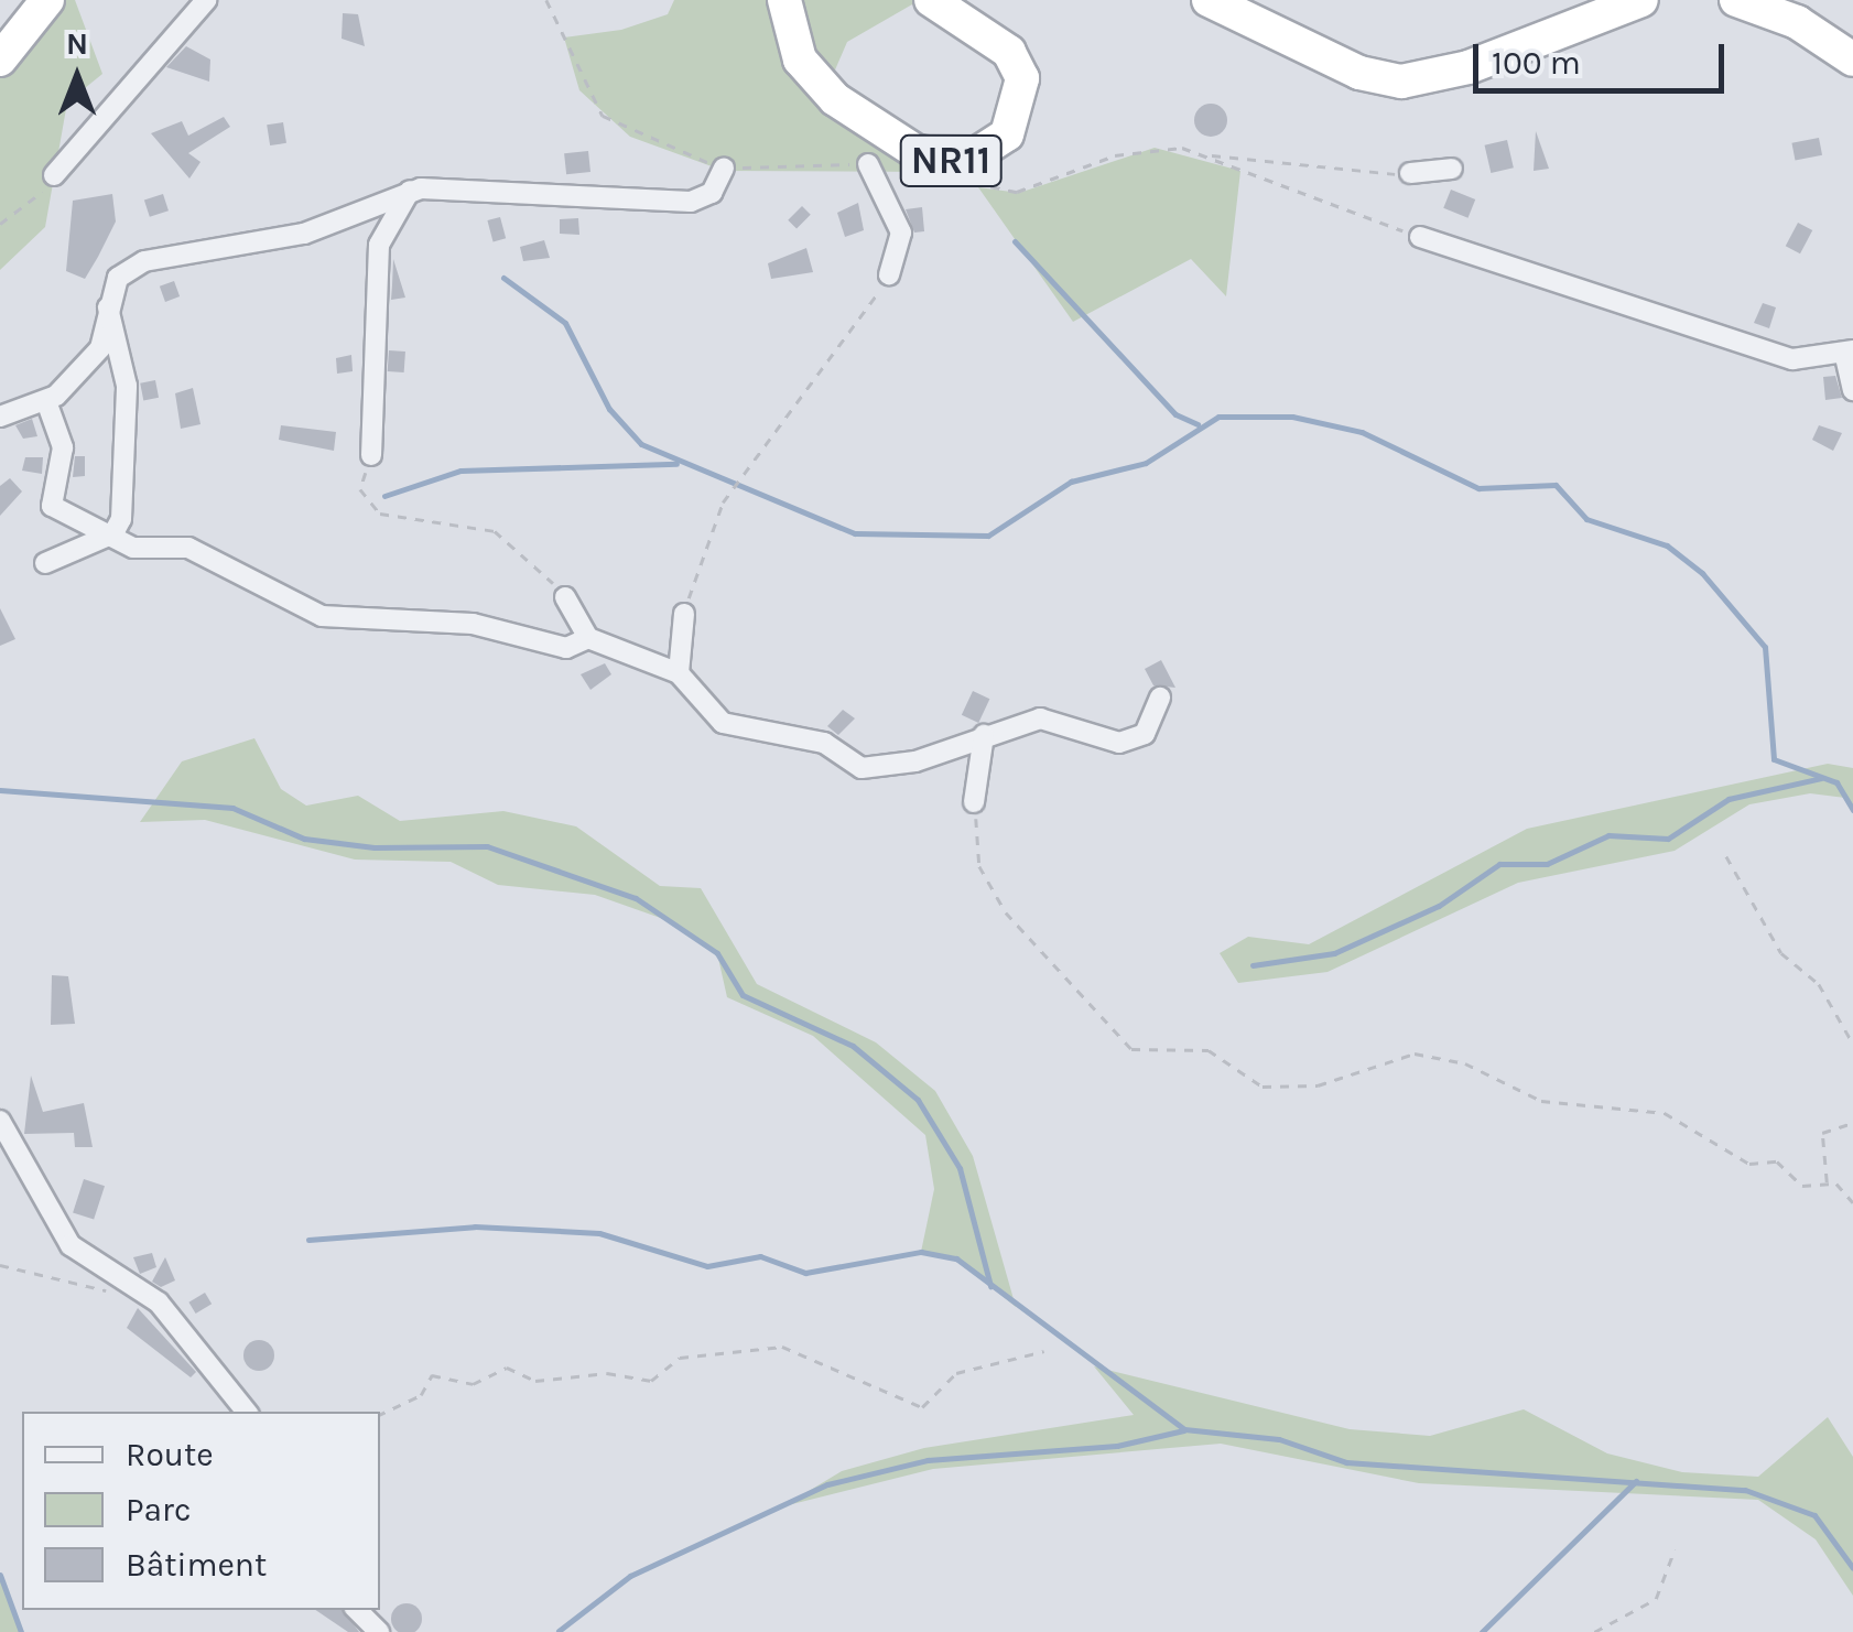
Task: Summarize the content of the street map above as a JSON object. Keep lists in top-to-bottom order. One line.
{"streets":{"highway":["NR11"]},"legend":["Route","Parc","Bâtiment"],"scale_bar":"100 m","north":"top"}
